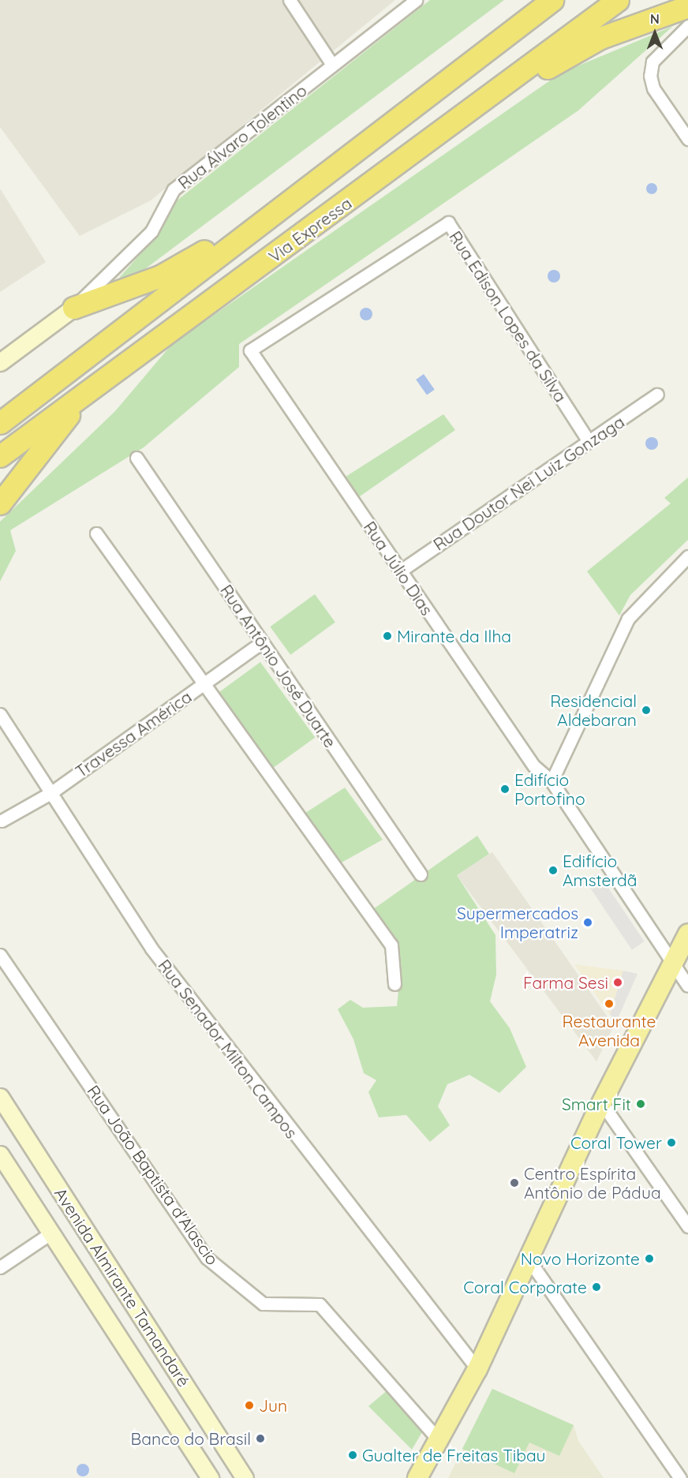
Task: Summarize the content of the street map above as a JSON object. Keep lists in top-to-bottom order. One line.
{"streets":{"highway":["Via Expressa"],"main road":["Rua Álvaro Tolentino","Avenida Almirante Tamandaré"],"street":["Rua Edison Lopes da Silva","Rua Doutor Nei Luiz Gonzaga","Rua Júlio Dias","Rua Antônio José Duarte","Travessa América","Rua Senador Milton Campos","Rua João Baptista d'Alascio"]},"crossings":[["Rua Edison Lopes da Silva","Rua Doutor Nei Luiz Gonzaga"],["Rua Edison Lopes da Silva","Rua Júlio Dias"],["Rua Doutor Nei Luiz Gonzaga","Rua Júlio Dias"],["Rua Antônio José Duarte","Travessa América"],["Travessa América","Rua Senador Milton Campos"]],"places":["Mirante da Ilha","Residencial Aldebaran","Edifício Portofino","Edifício Amsterdã","Supermercados Imperatriz","Farma Sesi","Restaurante Avenida","Smart Fit","Coral Tower","Centro Espírita Antônio de Pádua","Novo Horizonte","Coral Corporate","Jun","Banco do Brasil","Gualter de Freitas Tibau"],"north":"top"}
